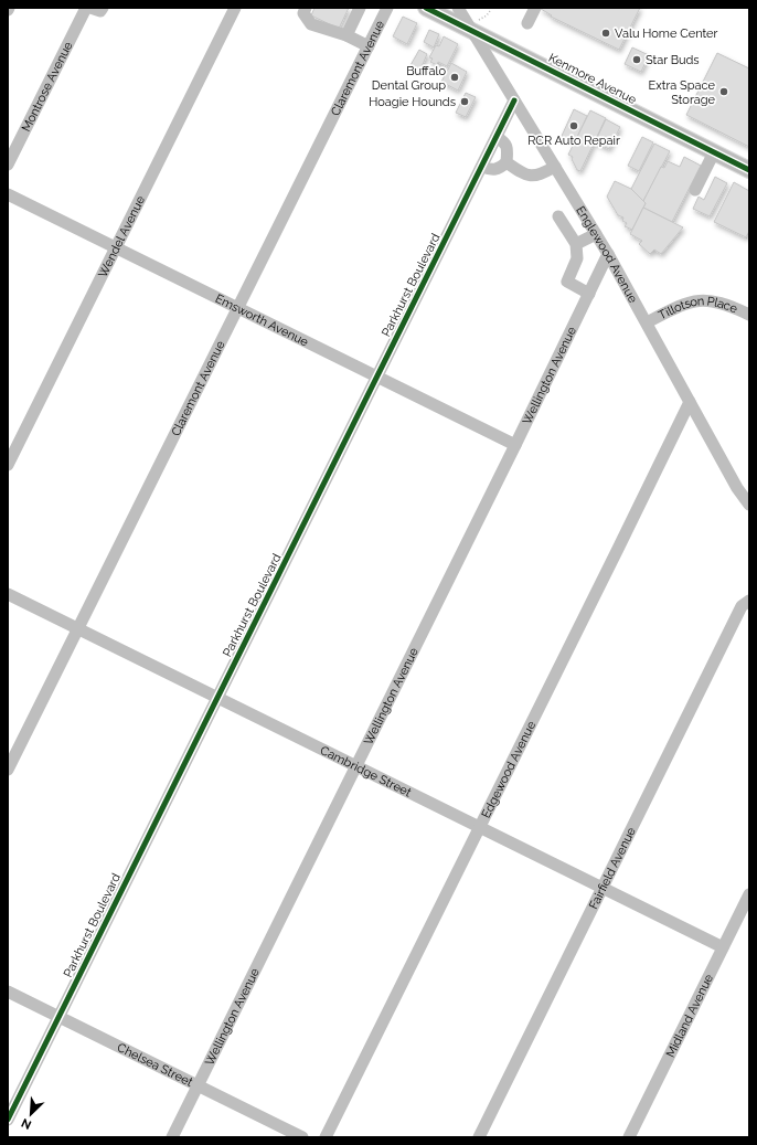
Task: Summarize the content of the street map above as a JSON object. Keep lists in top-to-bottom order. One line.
{"streets":{"main road":["Kenmore Avenue"],"street":["Claremont Avenue","Montrose Avenue","Wendel Avenue","Englewood Avenue","Parkhurst Boulevard","Tillotson Place","Emsworth Avenue","Wellington Avenue","Edgewood Avenue","Cambridge Street","Fairfield Avenue","Midland Avenue","Chelsea Street"]},"crossings":[["Claremont Avenue","Emsworth Avenue"],["Claremont Avenue","Cambridge Street"],["Kenmore Avenue","Englewood Avenue"],["Wendel Avenue","Emsworth Avenue"],["Englewood Avenue","Parkhurst Boulevard"],["Englewood Avenue","Tillotson Place"],["Englewood Avenue","Wellington Avenue"],["Englewood Avenue","Edgewood Avenue"],["Parkhurst Boulevard","Emsworth Avenue"],["Parkhurst Boulevard","Cambridge Street"],["Parkhurst Boulevard","Chelsea Street"],["Emsworth Avenue","Wellington Avenue"],["Wellington Avenue","Cambridge Street"],["Wellington Avenue","Chelsea Street"],["Edgewood Avenue","Cambridge Street"],["Cambridge Street","Fairfield Avenue"],["Cambridge Street","Midland Avenue"]],"places":["Valu Home Center","Star Buds","Buffalo Dental Group","Extra Space Storage","Hoagie Hounds","RCR Auto Repair"],"north":"bottom left"}
